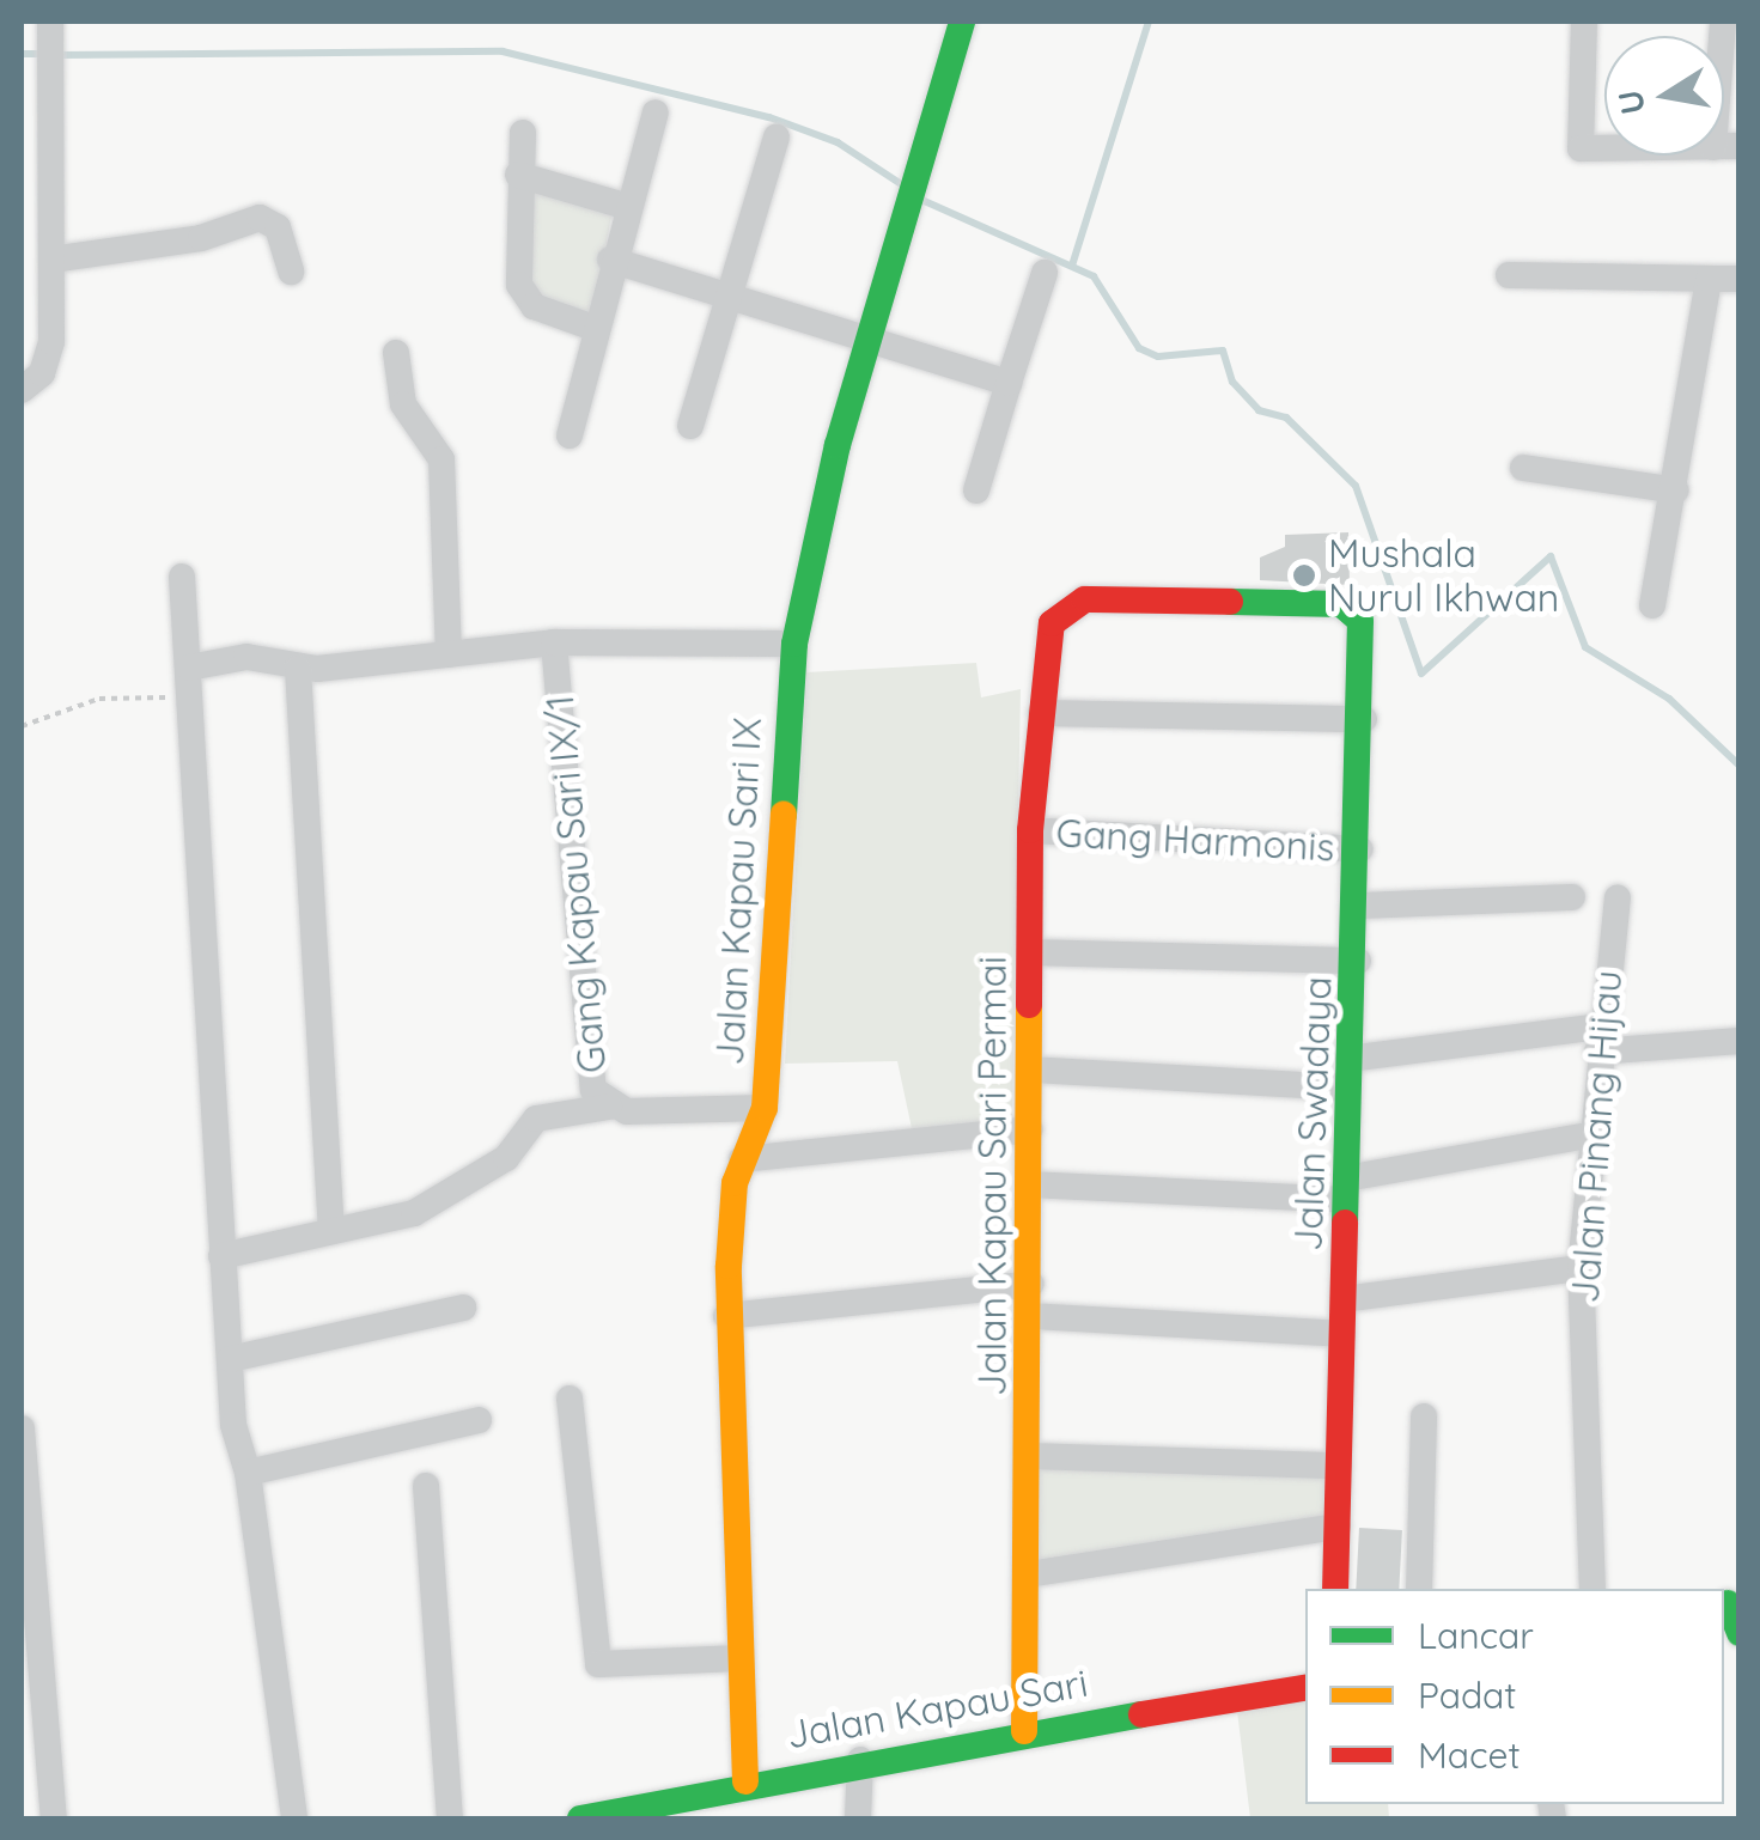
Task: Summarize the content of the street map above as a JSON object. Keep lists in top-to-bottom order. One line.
{"streets":{"street":["Gang Harmonis","Gang Kapau Sari IX/1","Jalan Kapau Sari IX","Jalan Swadaya","Jalan Pinang Hijau","Jalan Kapau Sari Permai","Jalan Kapau Sari"]},"crossings":[["Gang Harmonis","Jalan Swadaya"],["Gang Harmonis","Jalan Kapau Sari Permai"],["Gang Kapau Sari IX/1","Jalan Kapau Sari IX"],["Jalan Kapau Sari IX","Jalan Kapau Sari"],["Jalan Swadaya","Jalan Kapau Sari Permai"],["Jalan Kapau Sari Permai","Jalan Kapau Sari"]],"places":["Mushala Nurul Ikhwan"],"legend":["Lancar","Padat","Macet"],"north":"left"}
